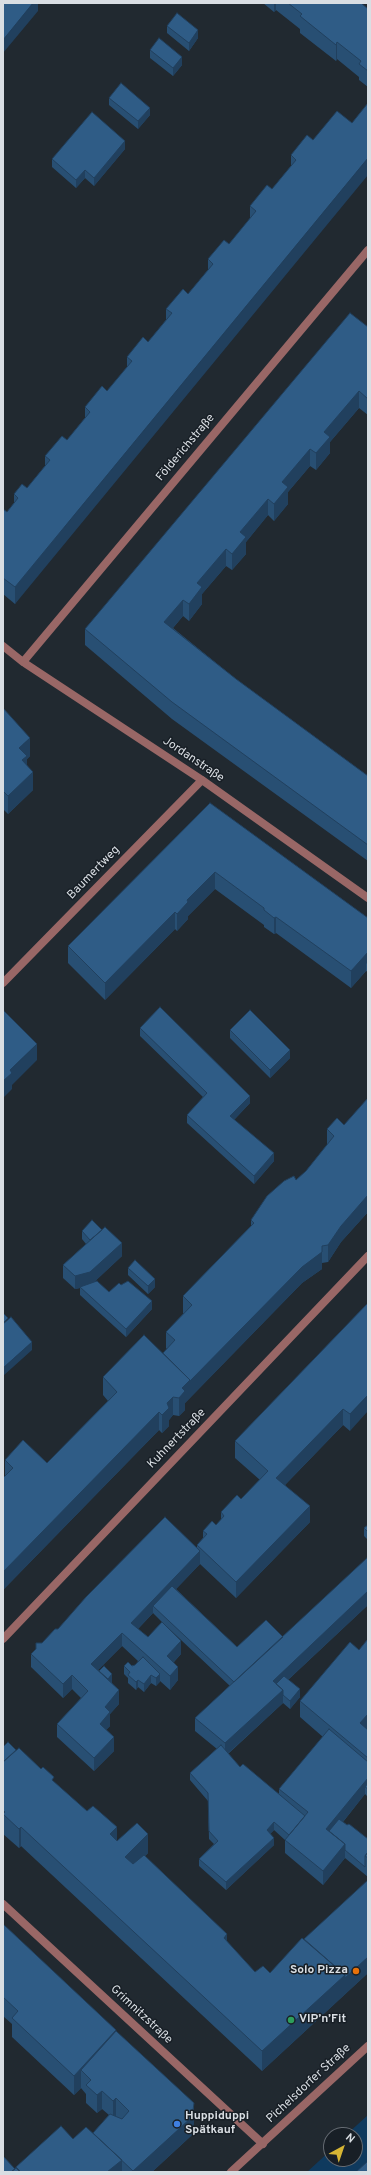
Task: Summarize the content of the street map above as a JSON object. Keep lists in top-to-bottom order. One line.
{"streets":{"street":["Földerichstraße","Jordanstraße","Baumertweg","Kuhnertstraße","Grimnitzstraße","Pichelsdorfer Straße"]},"crossings":[["Földerichstraße","Jordanstraße"],["Jordanstraße","Baumertweg"],["Grimnitzstraße","Pichelsdorfer Straße"]],"places":["Solo Pizza","VIP’n’Fit","Huppiduppi Spätkauf"],"north":"top right"}
